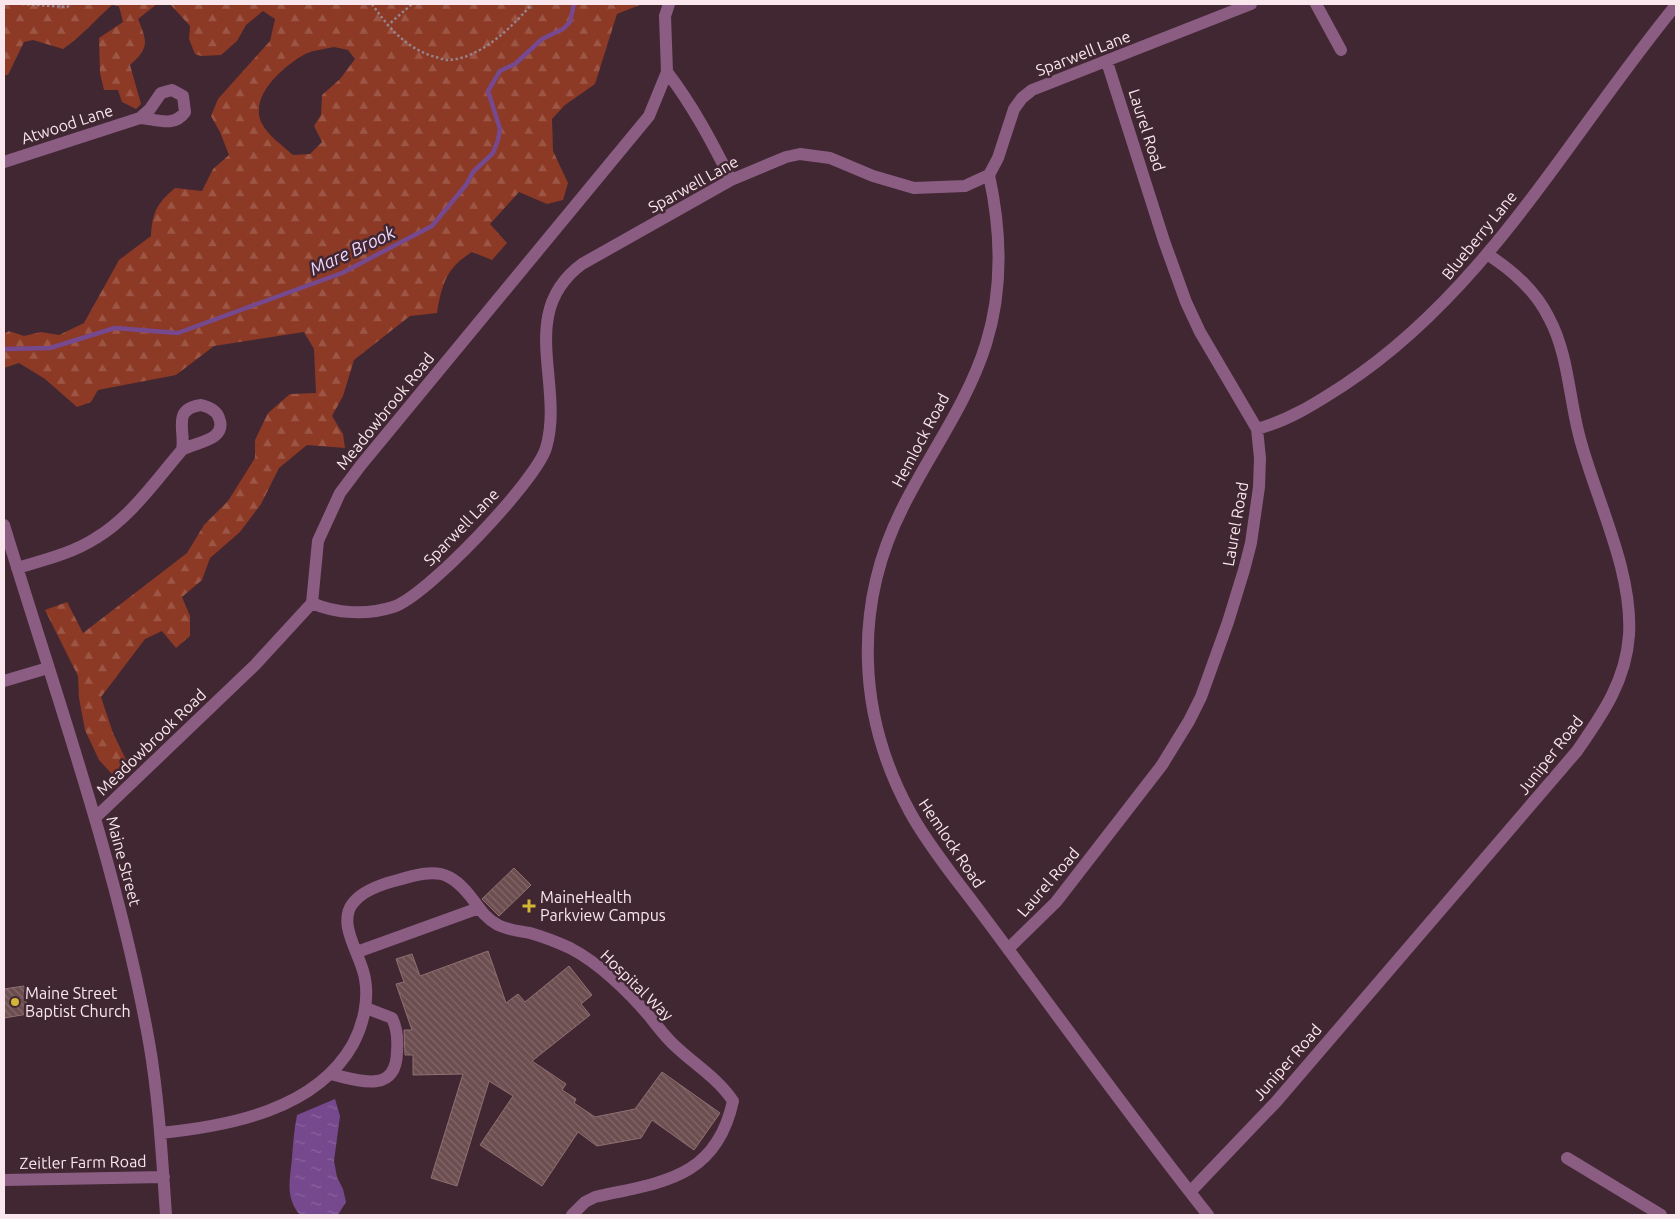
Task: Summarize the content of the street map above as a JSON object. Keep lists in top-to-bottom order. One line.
{"streets":{"street":["Sparwell Lane","Atwood Lane","Laurel Road","Blueberry Lane","Meadowbrook Road","Hemlock Road","Juniper Road","Maine Street","Hospital Way","Zeitler Farm Road"]},"crossings":[["Sparwell Lane","Laurel Road"],["Sparwell Lane","Meadowbrook Road"],["Sparwell Lane","Hemlock Road"],["Laurel Road","Blueberry Lane"],["Laurel Road","Hemlock Road"],["Blueberry Lane","Juniper Road"],["Meadowbrook Road","Maine Street"],["Hemlock Road","Juniper Road"],["Maine Street","Hospital Way"],["Maine Street","Zeitler Farm Road"]],"water":["Mare Brook"],"places":{"health":["MaineHealth Parkview Campus"],"other":["Maine Street Baptist Church"]}}
